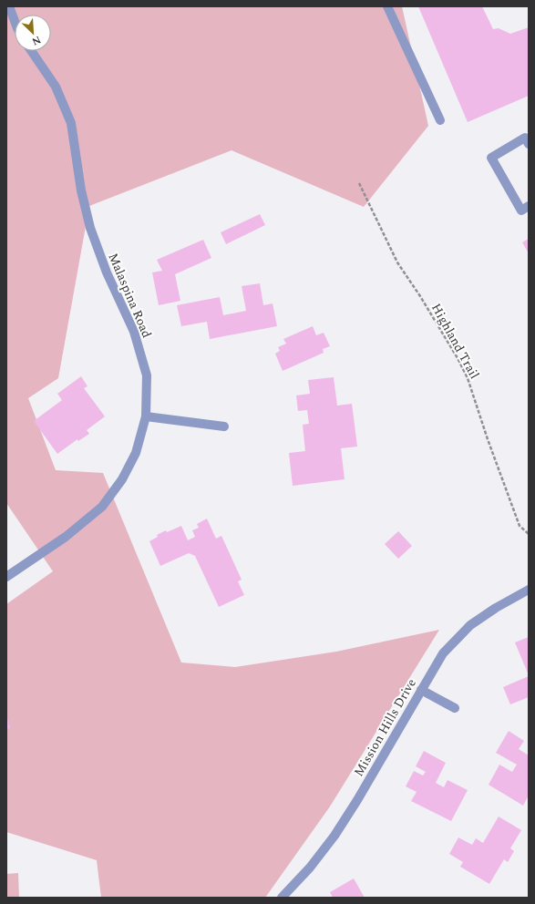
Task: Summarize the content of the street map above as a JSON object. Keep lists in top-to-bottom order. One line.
{"streets":{"street":["Malaspina Road","Mission Hills Drive"],"path":["Highland Trail"]},"north":"bottom right"}
